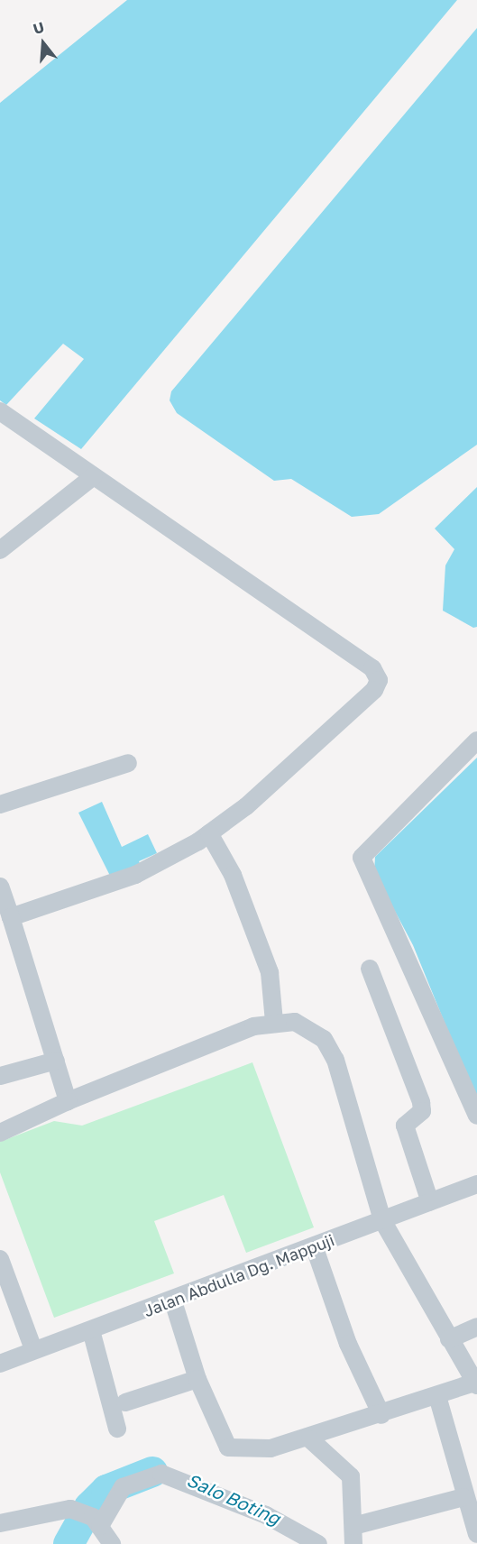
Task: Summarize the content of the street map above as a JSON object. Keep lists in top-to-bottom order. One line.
{"streets":{"street":["Jalan Abdulla Dg. Mappuji"]},"water":["Salo Boting"],"north":"top"}
